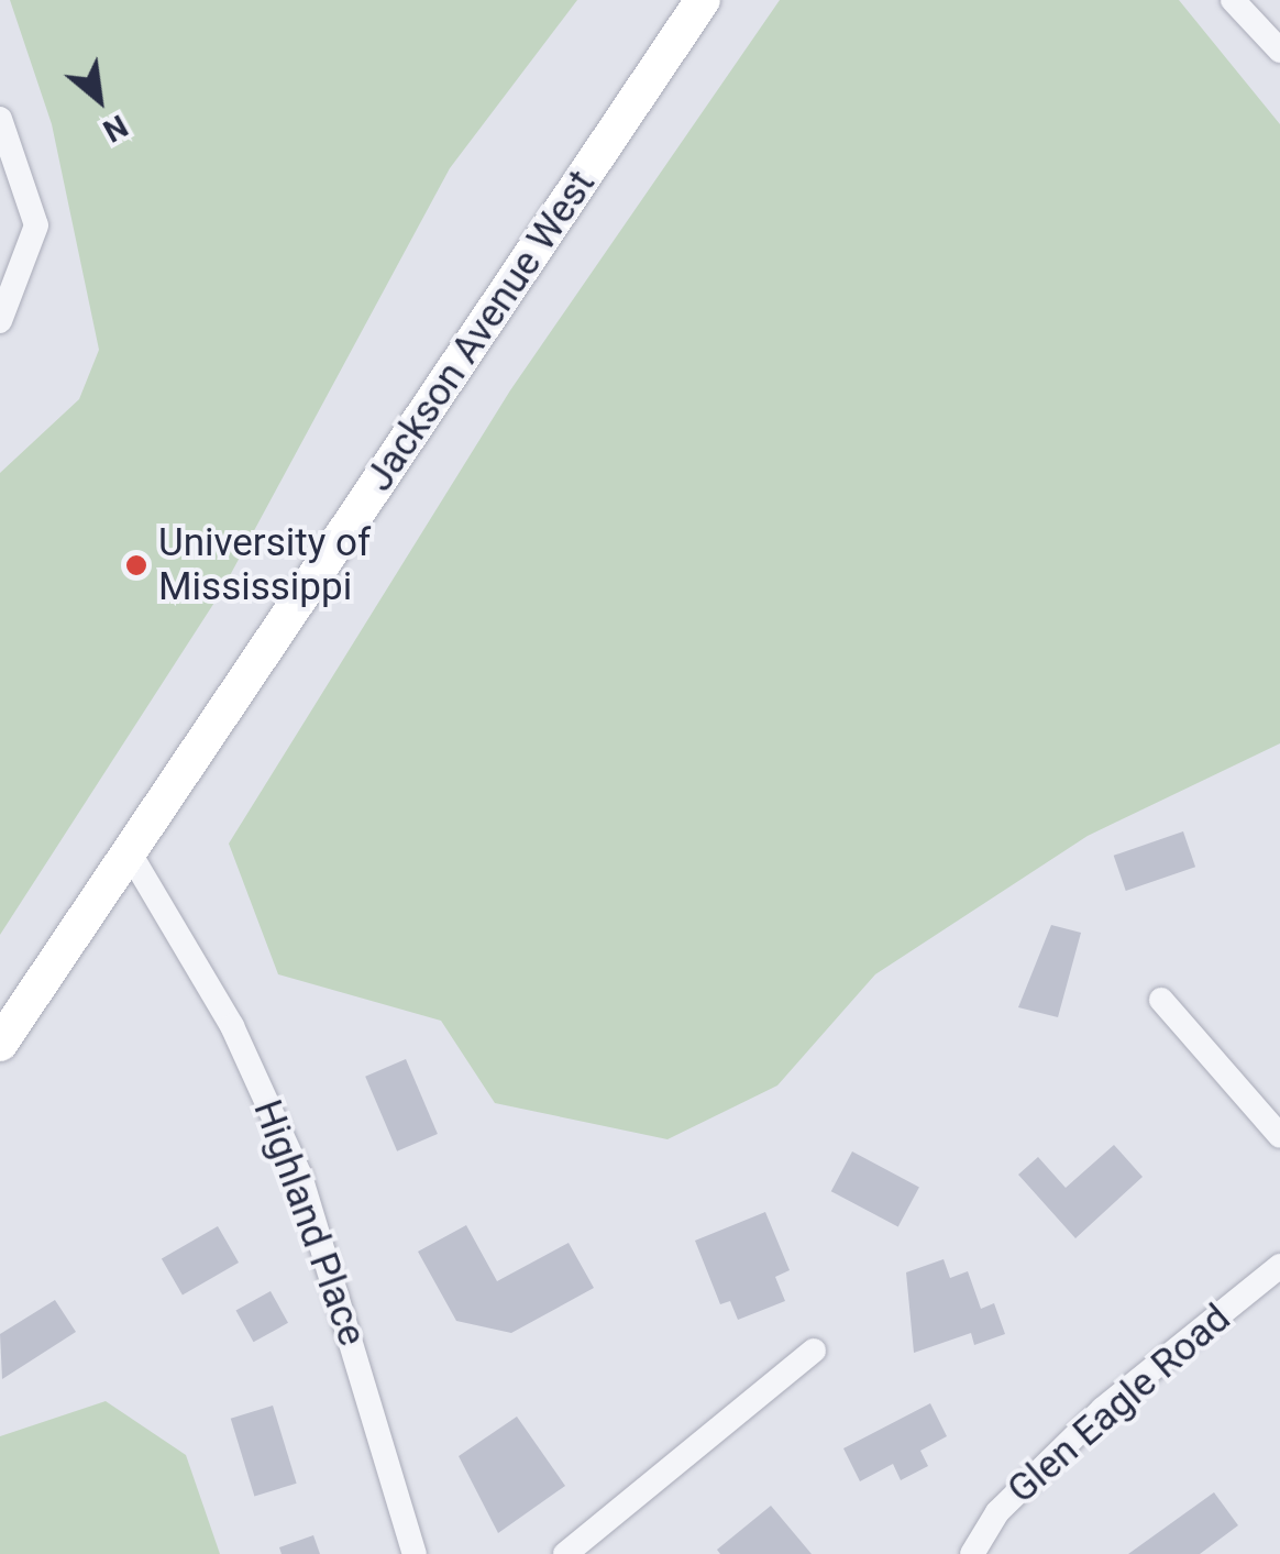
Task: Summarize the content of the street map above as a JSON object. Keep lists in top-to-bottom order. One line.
{"streets":{"main road":["Jackson Avenue West"],"street":["Highland Place","Glen Eagle Road"]},"crossings":[["Jackson Avenue West","Highland Place"]],"places":["University of Mississippi"],"north":"bottom right"}
